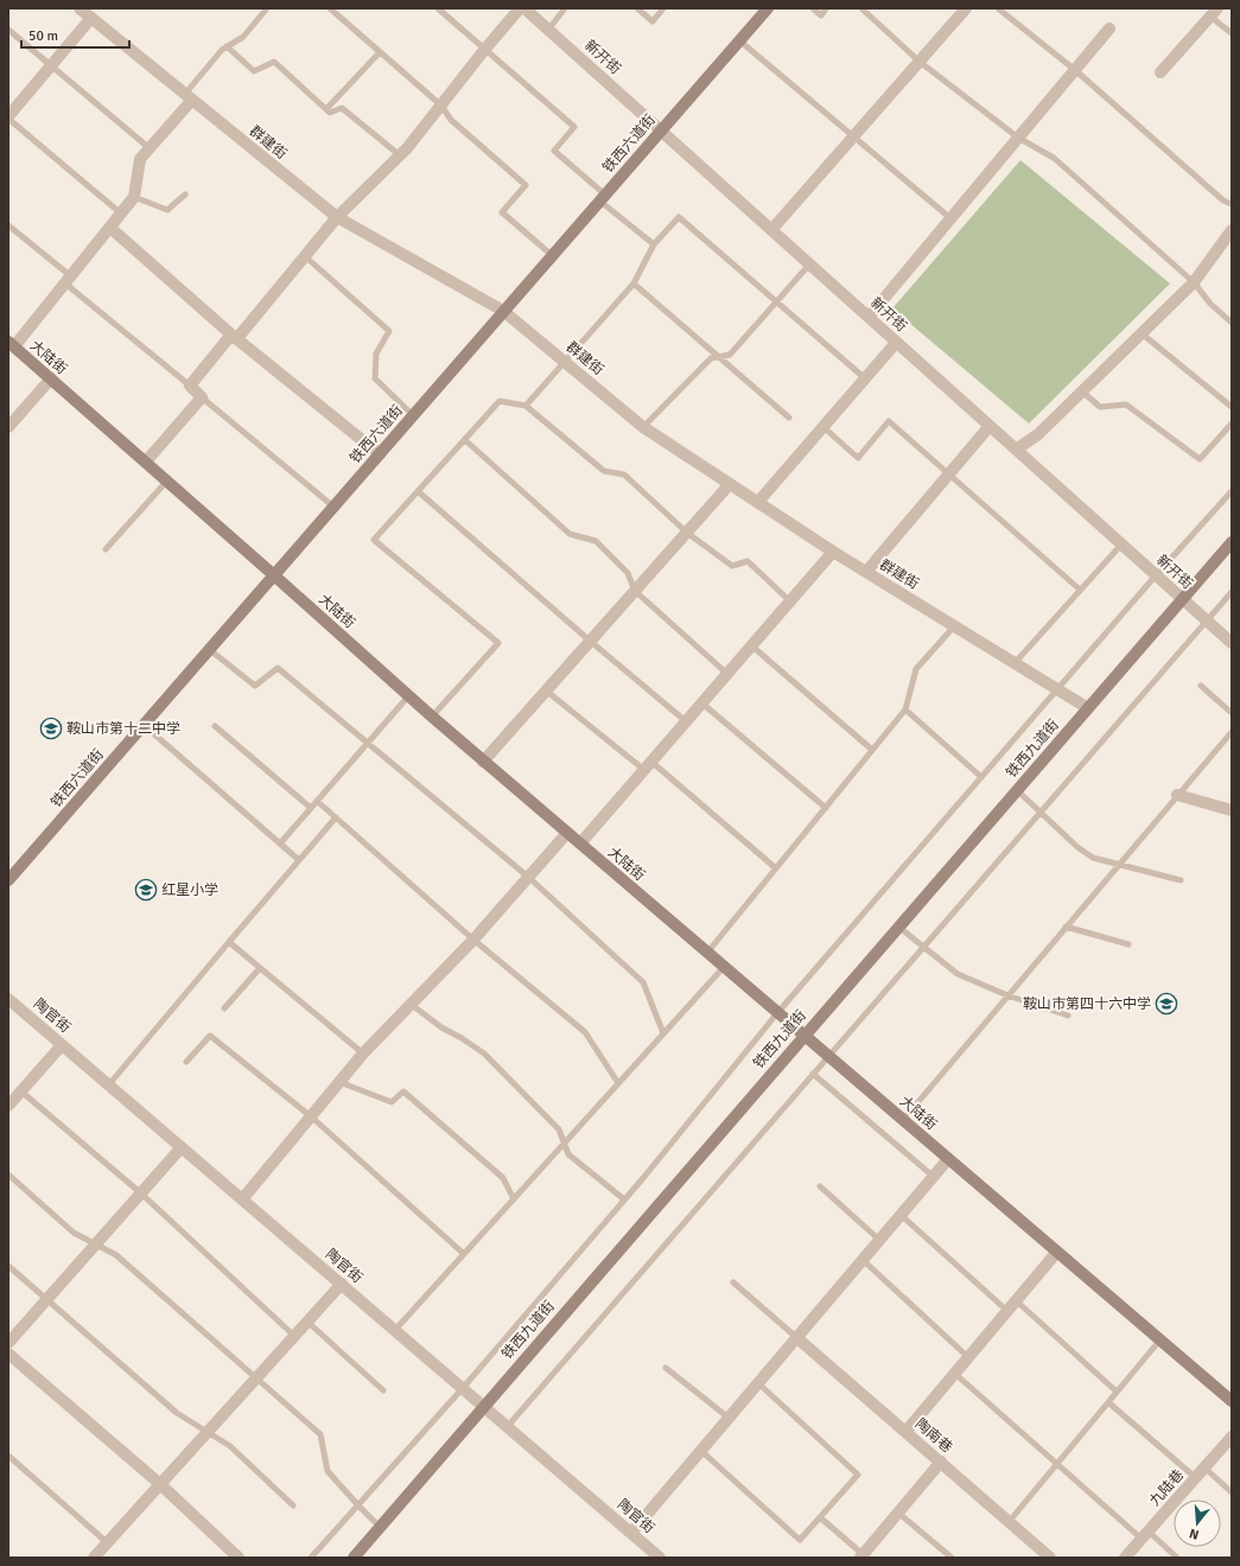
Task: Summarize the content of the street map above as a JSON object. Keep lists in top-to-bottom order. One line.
{"streets":{"main road":["铁西六道街","大陆街","铁西九道街"],"street":["新开街","群建街","陶官街","陶南巷","九陆巷"]},"crossings":[["新开街","铁西六道街"],["新开街","铁西九道街"],["群建街","铁西六道街"],["群建街","铁西九道街"],["铁西六道街","大陆街"],["大陆街","铁西九道街"],["铁西九道街","陶官街"]],"places":{"school or university":["鞍山市第十二中学","红星小学","鞍山市第四十六中学"]},"scale_bar":"50 m","north":"bottom"}
